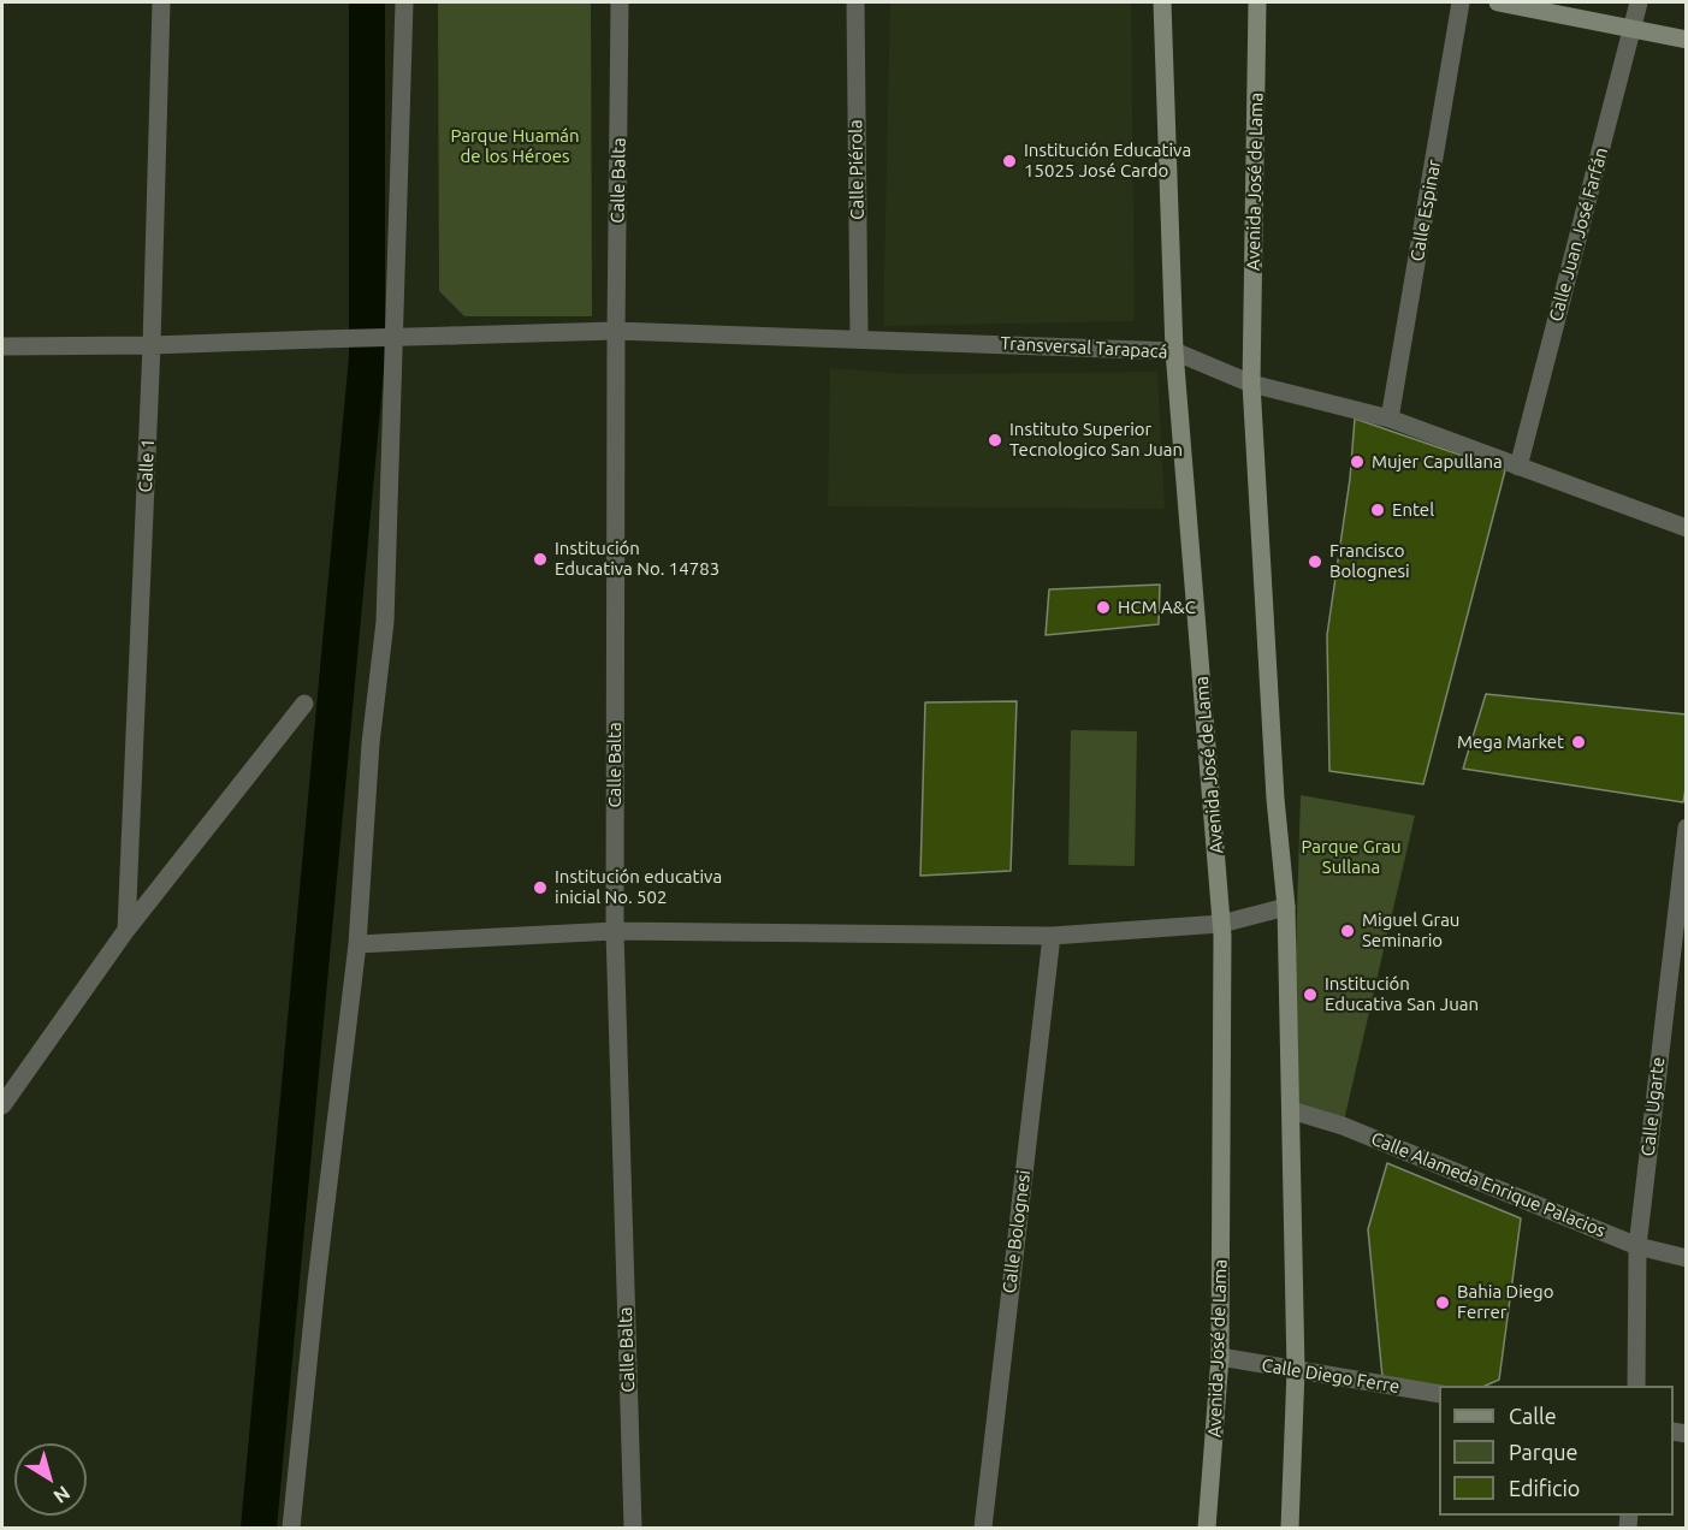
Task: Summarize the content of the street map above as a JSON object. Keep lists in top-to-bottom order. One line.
{"streets":{"main road":["Avenida José de Lama"],"street":["Calle Piérola","Calle Balta","Calle Espinar","Calle Juan José Farfán","Transversal Tarapacá","Calle 1","Calle Ugarte","Calle Alameda Enrique Palacios","Calle Bolognesi","Calle Diego Ferre"]},"crossings":[["Calle Piérola","Transversal Tarapacá"],["Calle Balta","Transversal Tarapacá"],["Avenida José de Lama","Transversal Tarapacá"],["Avenida José de Lama","Calle Alameda Enrique Palacios"],["Avenida José de Lama","Calle Diego Ferre"],["Calle Espinar","Transversal Tarapacá"],["Calle Juan José Farfán","Transversal Tarapacá"],["Transversal Tarapacá","Calle 1"],["Calle Ugarte","Calle Alameda Enrique Palacios"]],"parks":["Parque Huamán de los Héroes","Parque Grau Sullana"],"places":["Institución Educativa 15025 José Cardo","Instituto Superior Tecnologico San Juan","Mujer Capullana","Entel","Institución Educativa No. 14783","Francisco Bolognesi","HCM A&C","Mega Market","Institución educativa inicial No. 502","Miguel Grau Seminario","Institución Educativa San Juan","Bahia Diego Ferrer"],"legend":["Calle","Parque","Edificio"],"north":"bottom right"}
